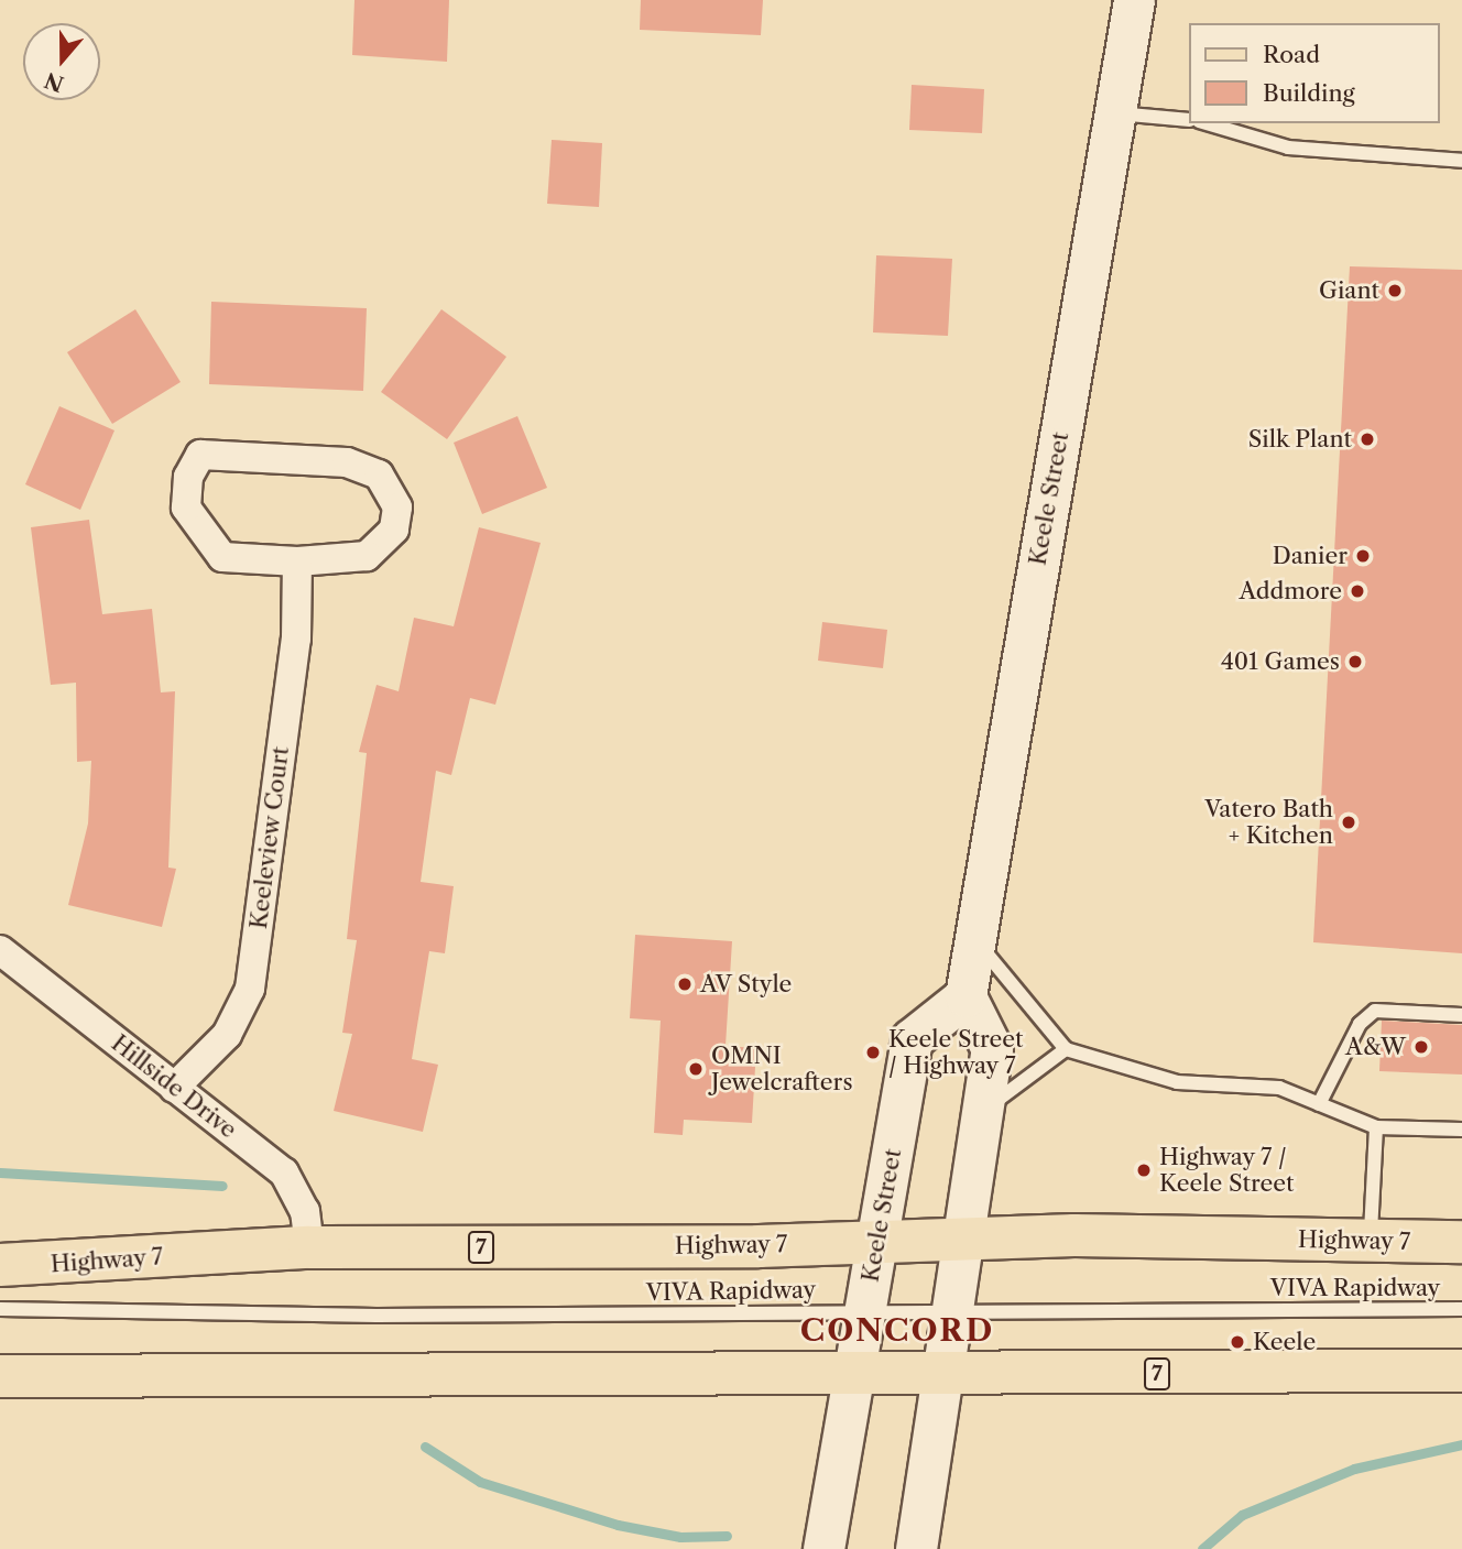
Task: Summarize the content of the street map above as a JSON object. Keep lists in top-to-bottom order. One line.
{"streets":{"main road":["Keele Street","Highway 7","7"],"street":["Keeleview Court","Hillside Drive"],"lane":["VIVA Rapidway"]},"crossings":[["Keele Street","Highway 7"],["Keele Street","7"],["Keele Street","VIVA Rapidway"],["Keeleview Court","Hillside Drive"],["Hillside Drive","Highway 7"]],"districts":["CONCORD"],"places":["Giant","Silk Plant","Danier","Addmore","401 Games","Vatero Bath + Kitchen","AV Style","A&W","Keele Street / Highway 7","OMNI Jewelcrafters","Highway 7 / Keele Street","Keele"],"legend":["Road","Building"],"north":"bottom"}
